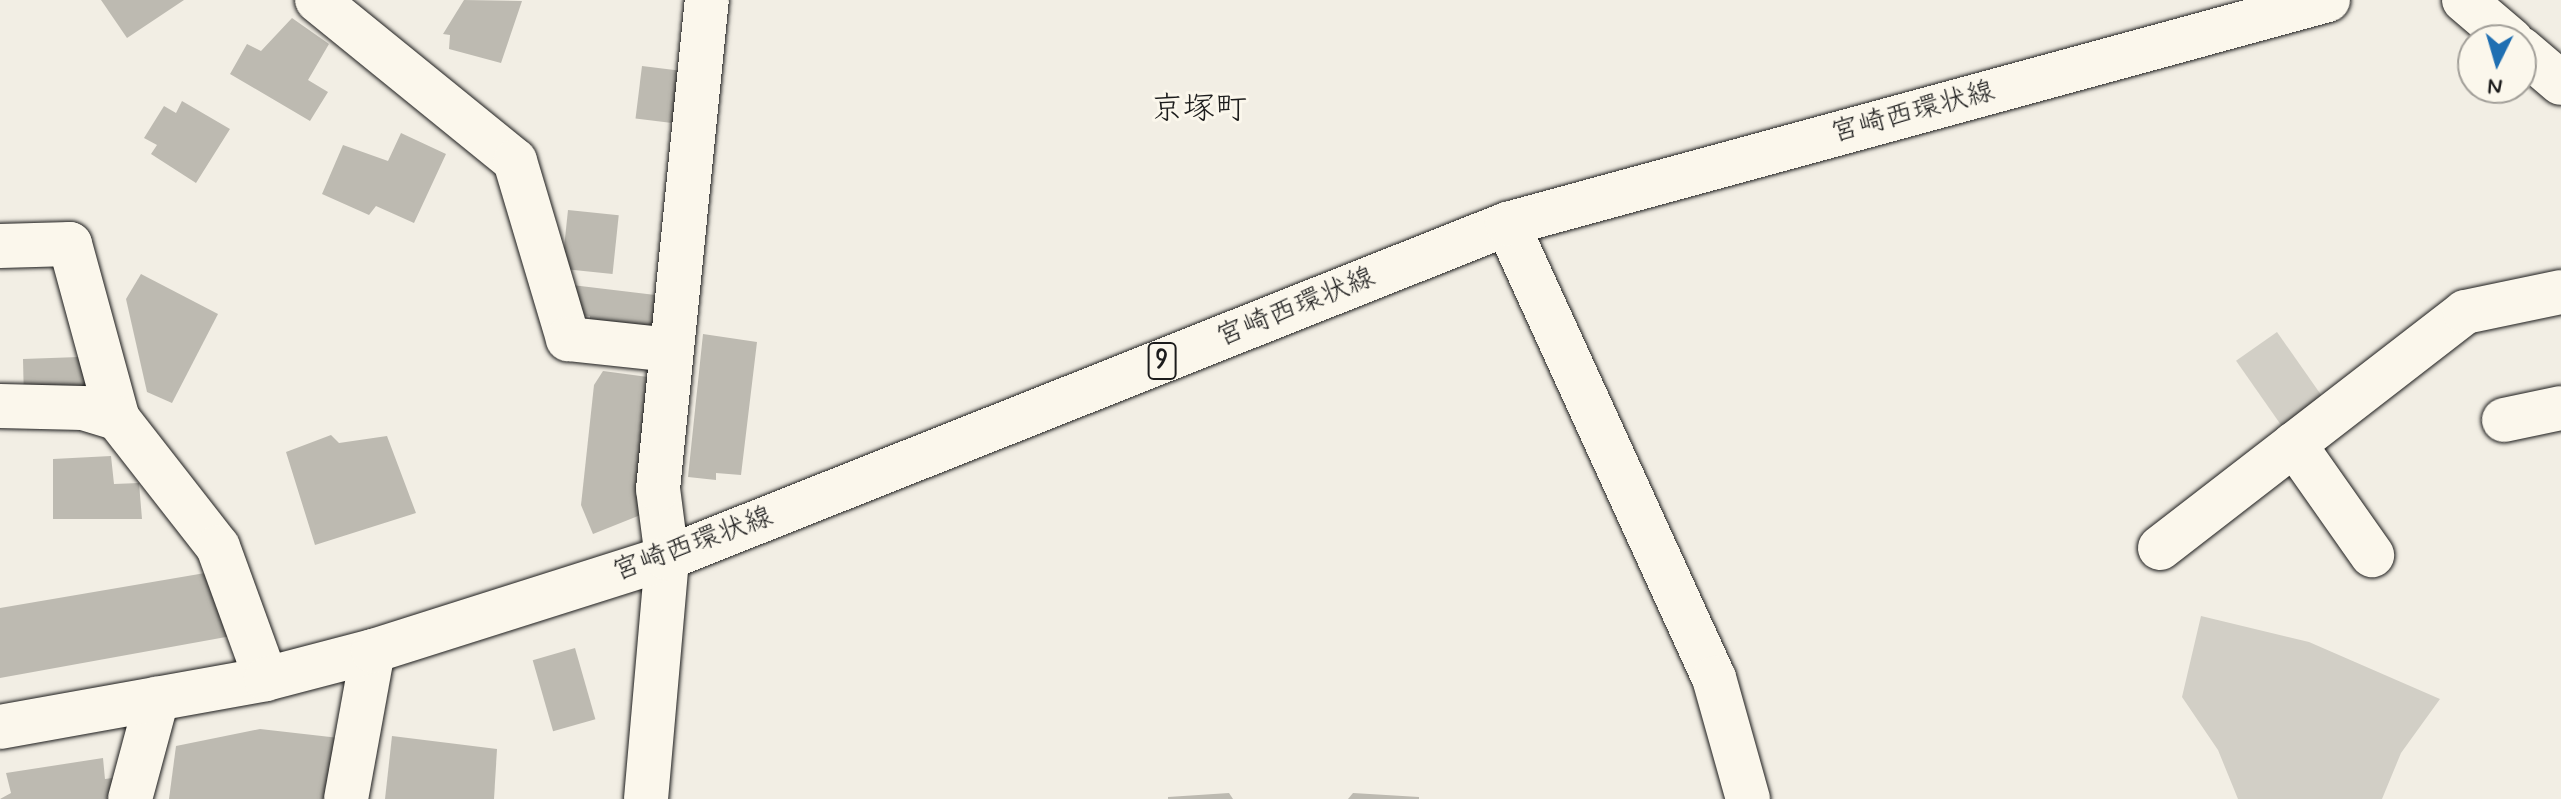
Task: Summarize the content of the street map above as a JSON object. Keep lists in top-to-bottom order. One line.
{"streets":{"street":["宮崎西環状線","9"]},"districts":["京塚町"],"north":"bottom"}
